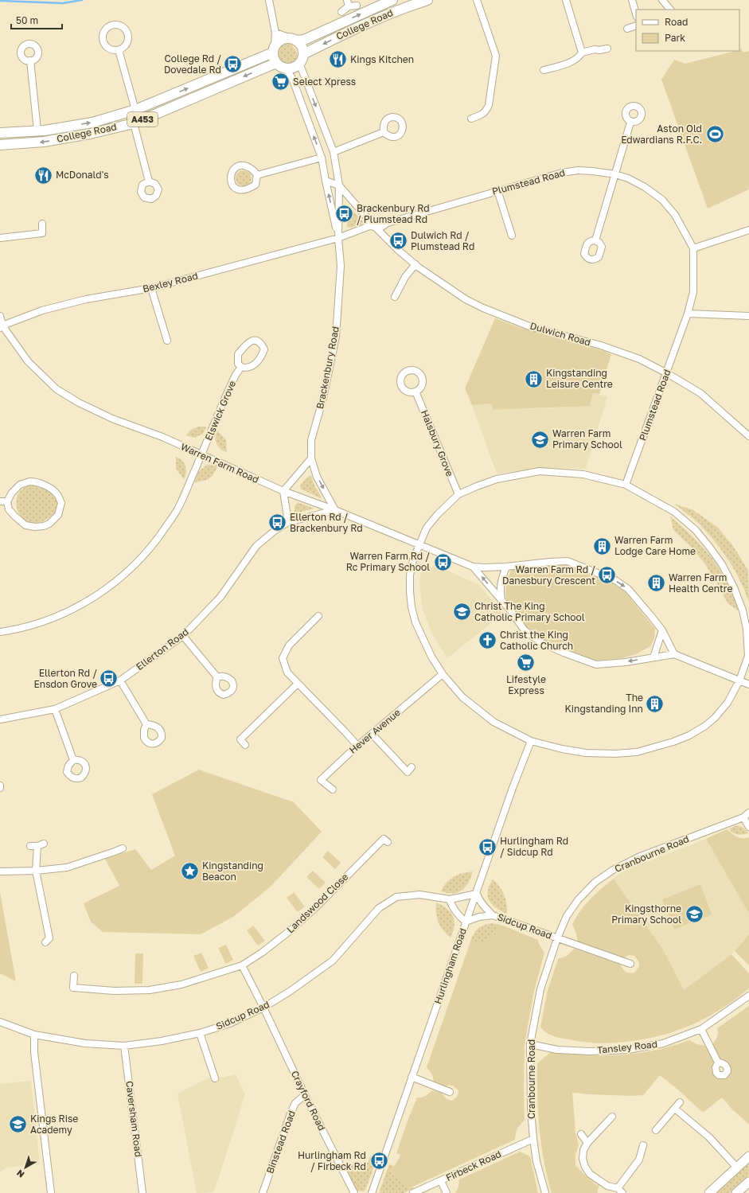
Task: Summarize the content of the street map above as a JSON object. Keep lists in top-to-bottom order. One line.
{"streets":{"main road":["College Road","A453"],"street":["Plumstead Road","Bexley Road","Dulwich Road","Brackenbury Road","Elswick Grove","Halsbury Grove","Warren Farm Road","Ellerton Road","Hever Avenue","Cranbourne Road","Landswood Close","Sidcup Road","Hurlingham Road","Tansley Road","Crayford Road","Caversham Road","Binstead Road","Firbeck Road"]},"crossings":[["College Road","Brackenbury Road"],["Plumstead Road","Bexley Road"],["Plumstead Road","Dulwich Road"],["Plumstead Road","Brackenbury Road"],["Bexley Road","Brackenbury Road"],["Bexley Road","Warren Farm Road"],["Brackenbury Road","Warren Farm Road"],["Brackenbury Road","Ellerton Road"],["Elswick Grove","Warren Farm Road"],["Warren Farm Road","Ellerton Road"],["Cranbourne Road","Sidcup Road"],["Cranbourne Road","Tansley Road"],["Cranbourne Road","Firbeck Road"],["Sidcup Road","Hurlingham Road"],["Sidcup Road","Crayford Road"],["Sidcup Road","Caversham Road"],["Crayford Road","Binstead Road"]],"places":{"restaurant":["Kings Kitchen","McDonald's"],"bus stop":["College Rd / Dovedale Rd","Brackenbury Rd / Plumstead Rd","Dulwich Rd / Plumstead Rd","Ellerton Rd / Brackenbury Rd","Warren Farm Rd / Rc Primary School","Warren Farm Rd / Danesbury Crescent","Ellerton Rd / Ensdon Grove","Hurlingham Rd / Sidcup Rd","Hurlingham Rd / Firbeck Rd"],"supermarket":["Select Xpress","Lifestyle Express"],"sports":["Aston Old Edwardians R.F.C."],"building":["Kingstanding Leisure Centre","Warren Farm Lodge Care Home","Warren Farm Health Centre","The Kingstanding Inn"],"school or university":["Warren Farm Primary School","Christ The King Catholic Primary School","Kingsthorne Primary School","Kings Rise Academy"],"church":["Christ the King Catholic Church"],"place":["Kingstanding Beacon"]},"legend":["Road","Park"],"scale_bar":"50 m","north":"bottom left"}
